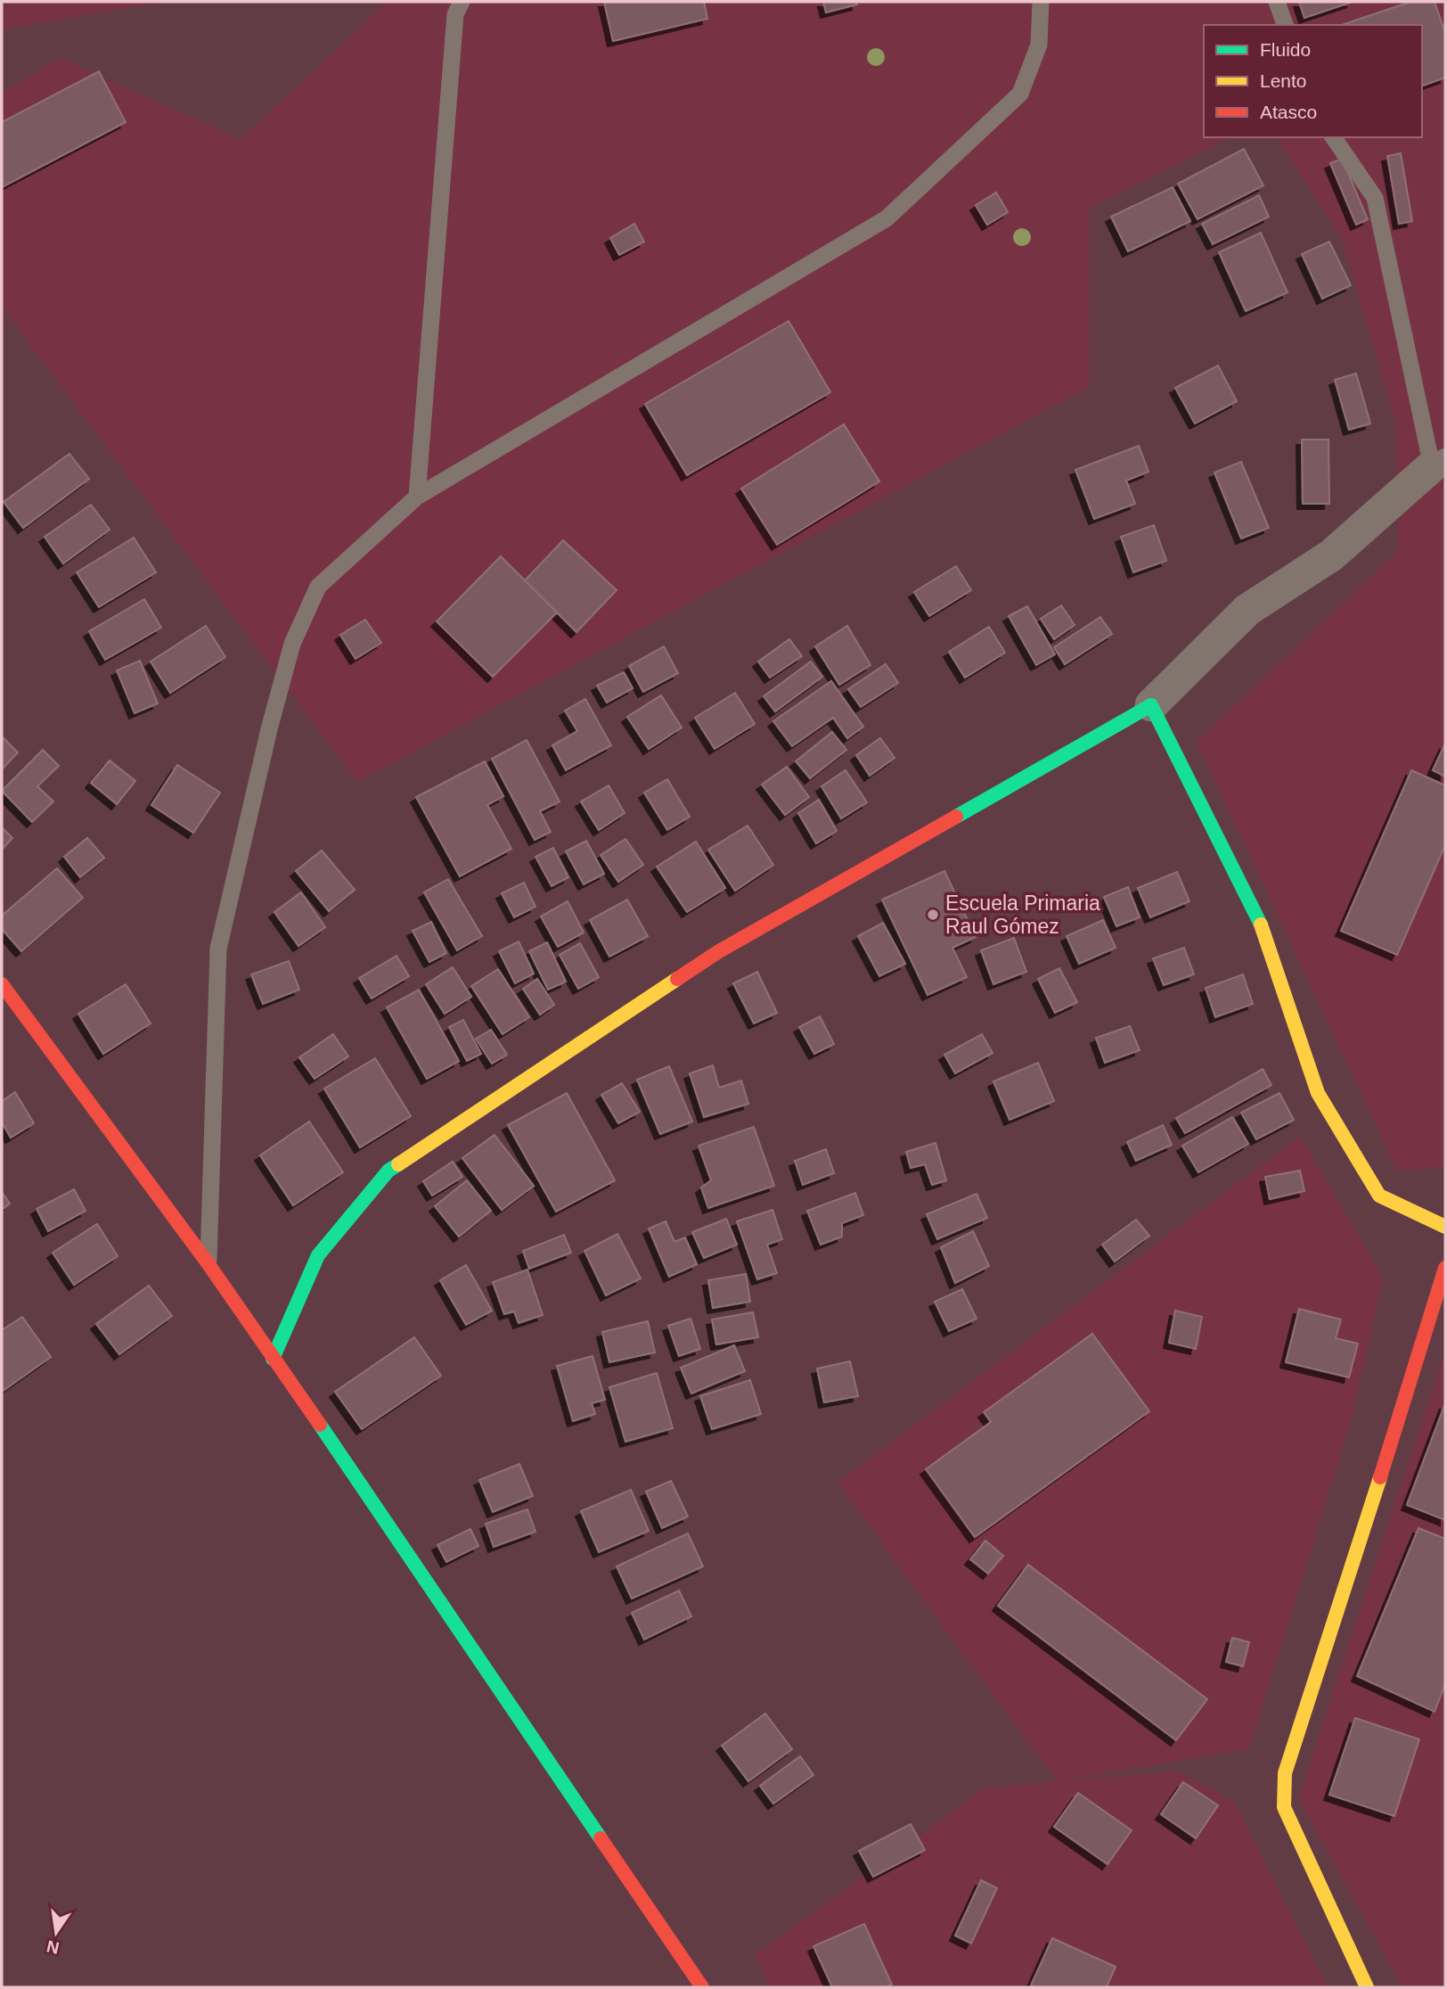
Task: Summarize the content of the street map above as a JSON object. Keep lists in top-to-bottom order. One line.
{"places":["Escuela Primaria Raul Gómez"],"legend":["Fluido","Lento","Atasco"],"north":"bottom"}
